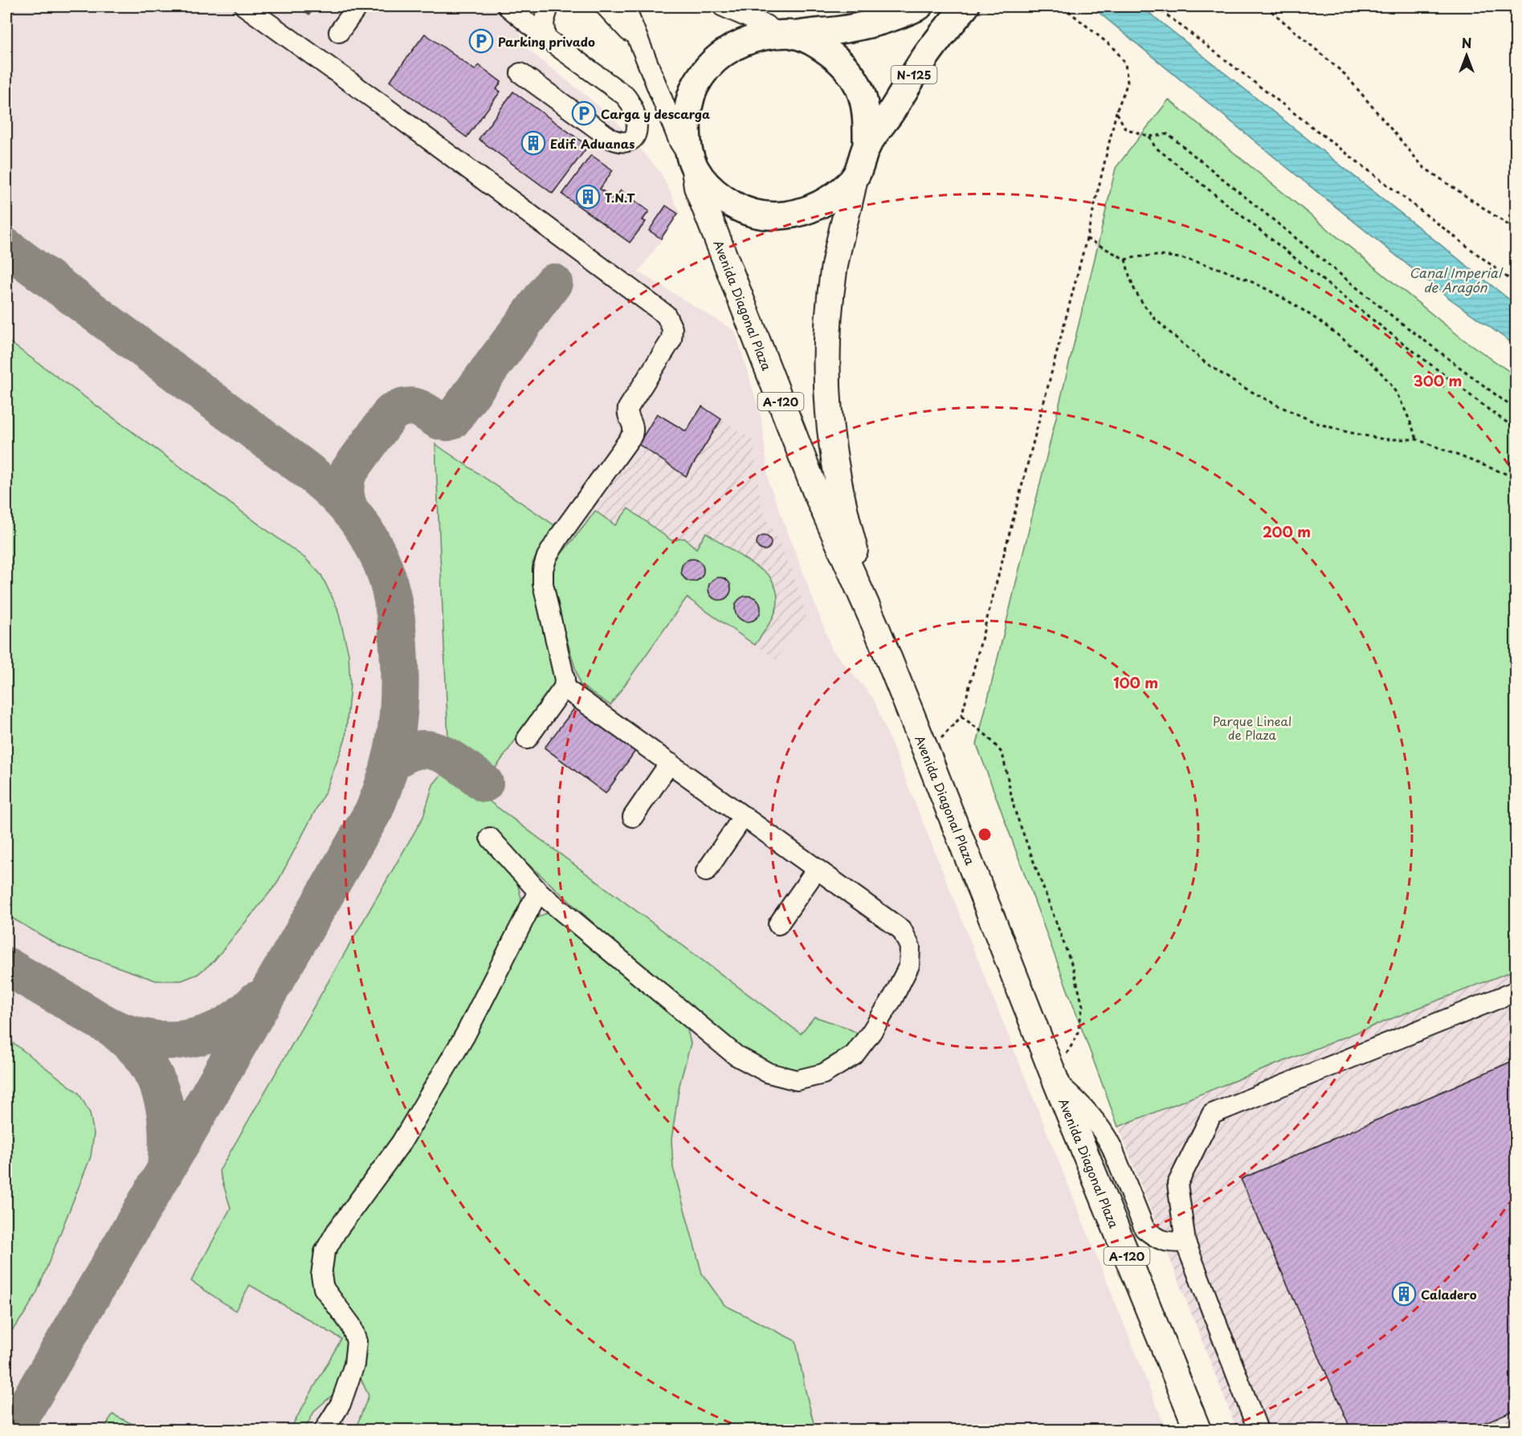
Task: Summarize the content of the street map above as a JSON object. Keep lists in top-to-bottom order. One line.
{"streets":{"highway":["N-125"],"main road":["Avenida Diagonal Plaza","A-120"]},"crossings":[["Avenida Diagonal Plaza","A-120"]],"water":["Canal Imperial de Aragón"],"parks":["Parque Lineal de Plaza"],"places":{"parking":["Parking privado","Carga y descarga"],"building":["Edif. Aduanas","T.N.T","Caladero"]},"north":"top","rings":["300 m","200 m","100 m"]}
